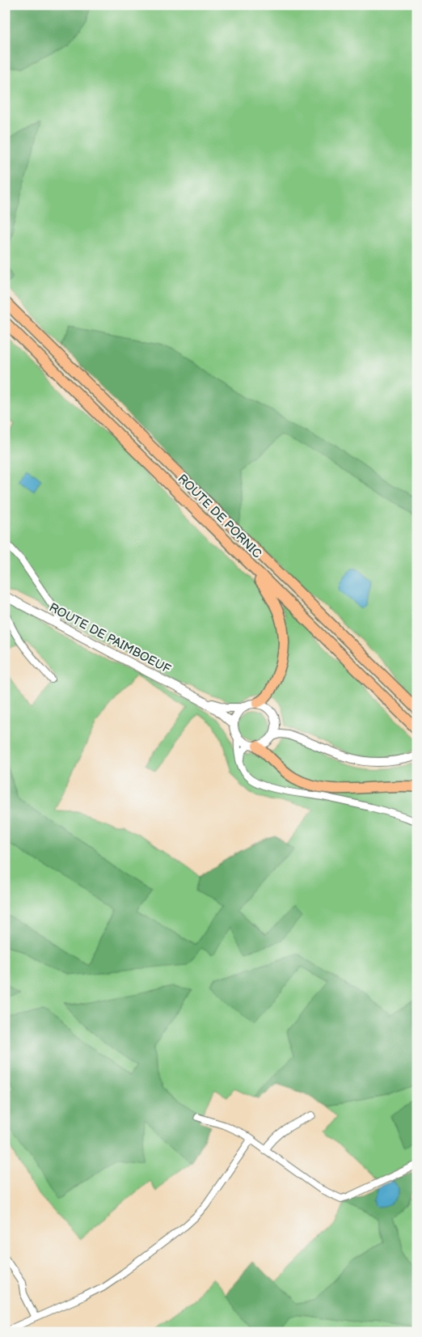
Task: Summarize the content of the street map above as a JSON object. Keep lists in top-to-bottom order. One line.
{"streets":{"highway":["ROUTE DE PORNIC"],"street":["ROUTE DE PAIMBOEUF"]}}
